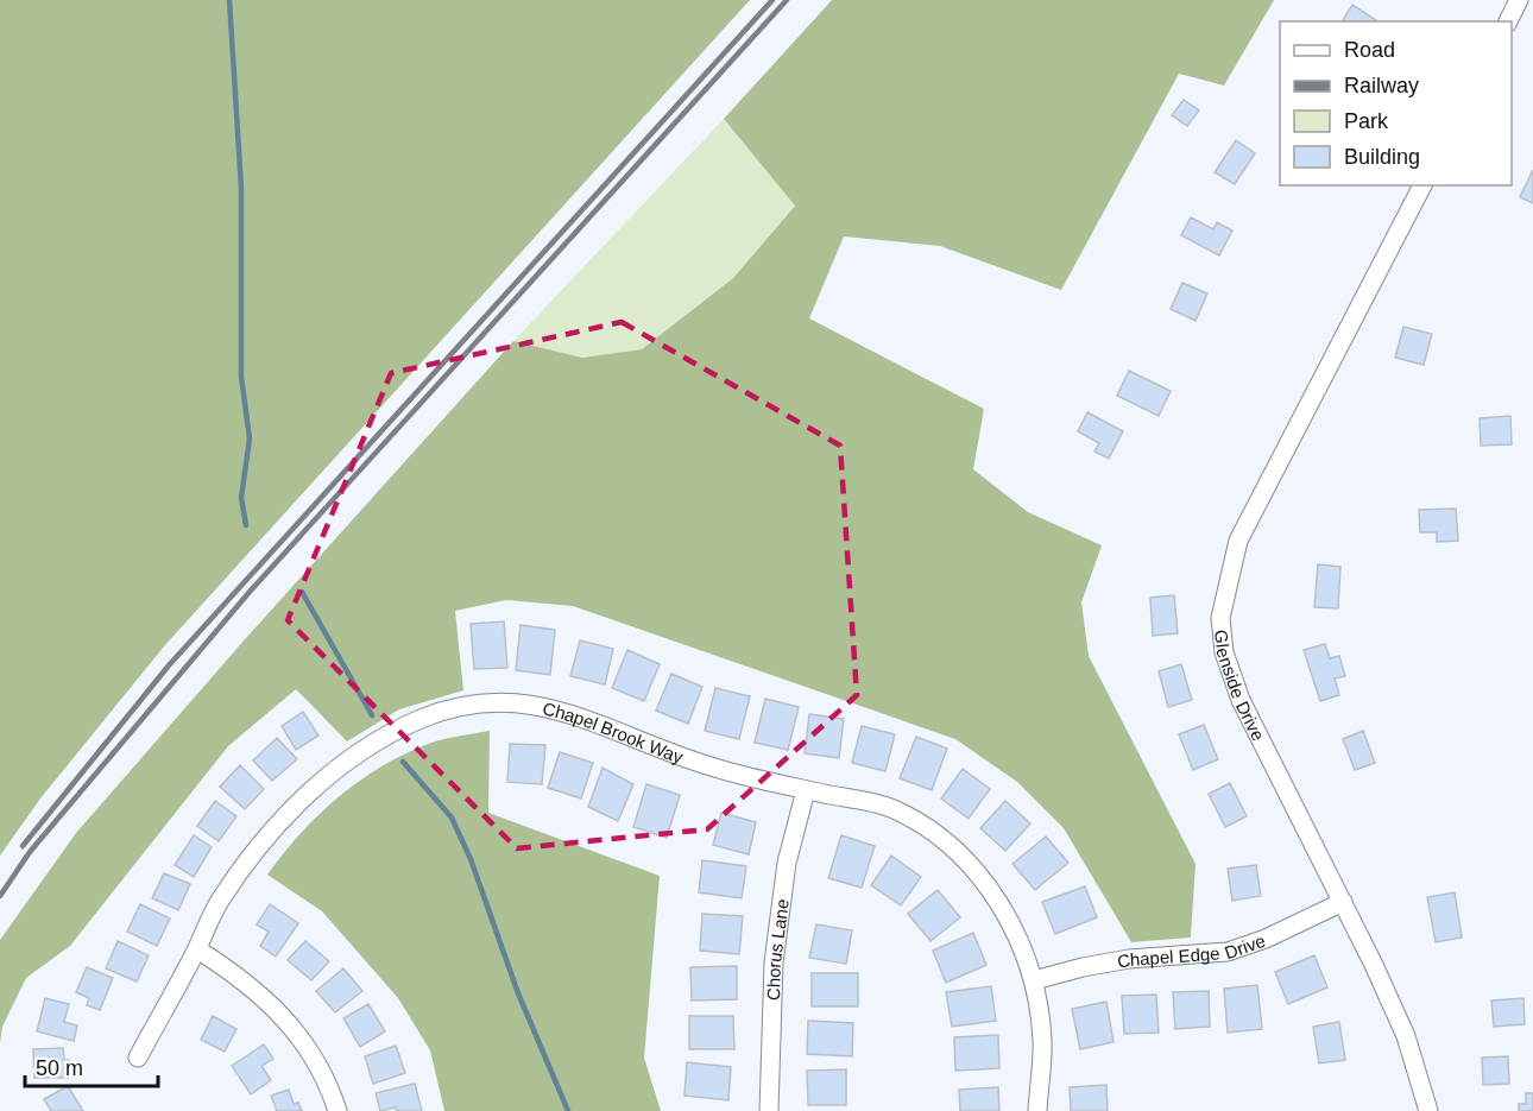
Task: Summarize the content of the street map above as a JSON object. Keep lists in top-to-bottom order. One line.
{"streets":{"street":["Glenside Drive","Chapel Brook Way","Chapel Edge Drive","Chorus Lane"]},"crossings":[["Glenside Drive","Chapel Edge Drive"],["Chapel Brook Way","Chapel Edge Drive"],["Chapel Brook Way","Chorus Lane"]],"legend":["Road","Railway","Park","Building"],"scale_bar":"50 m"}
